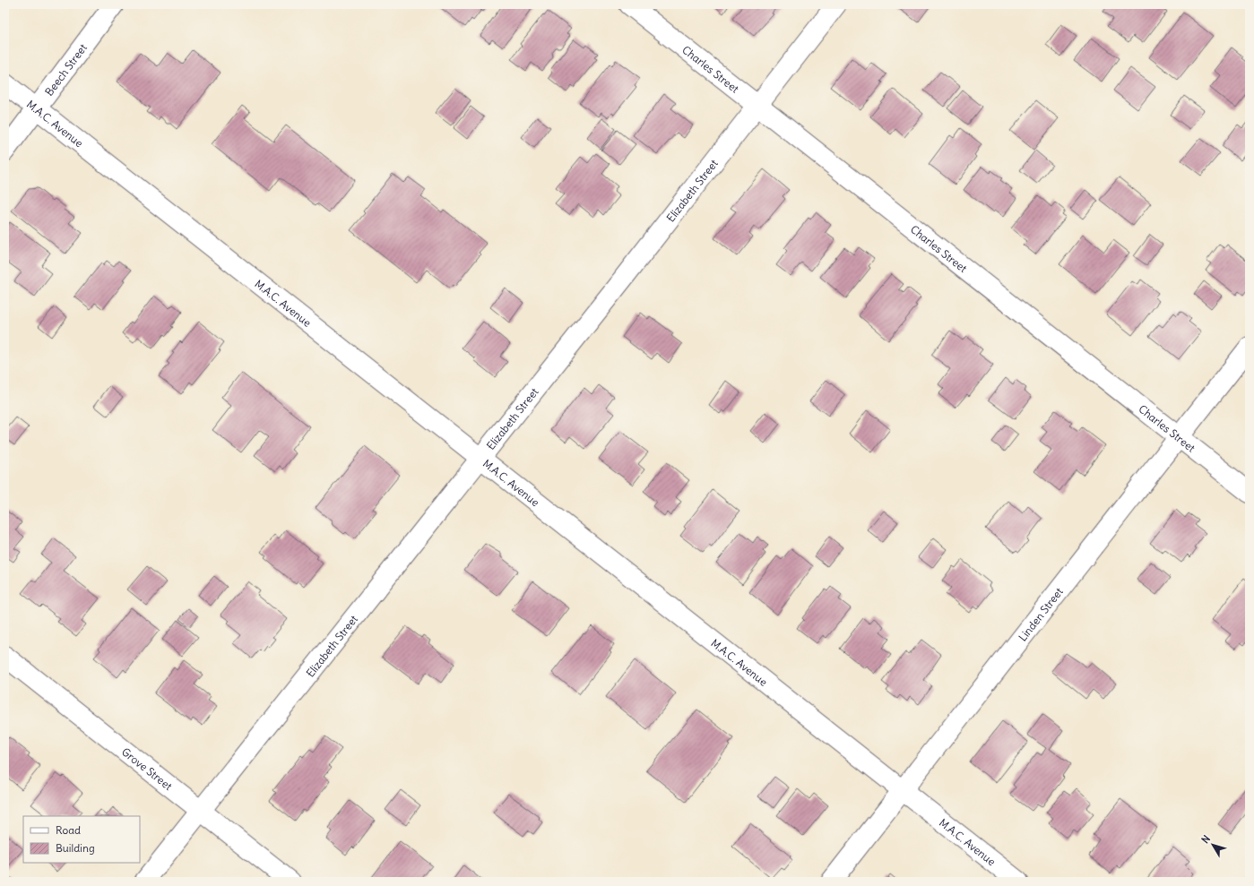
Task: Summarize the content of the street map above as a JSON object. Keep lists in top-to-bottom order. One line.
{"streets":{"street":["Beech Street","Charles Street","M.A.C. Avenue","Elizabeth Street","Linden Street","Grove Street"]},"crossings":[["Beech Street","M.A.C. Avenue"],["Charles Street","Elizabeth Street"],["Charles Street","Linden Street"],["M.A.C. Avenue","Elizabeth Street"],["M.A.C. Avenue","Linden Street"],["Elizabeth Street","Grove Street"]],"legend":["Road","Building"],"north":"top left"}
